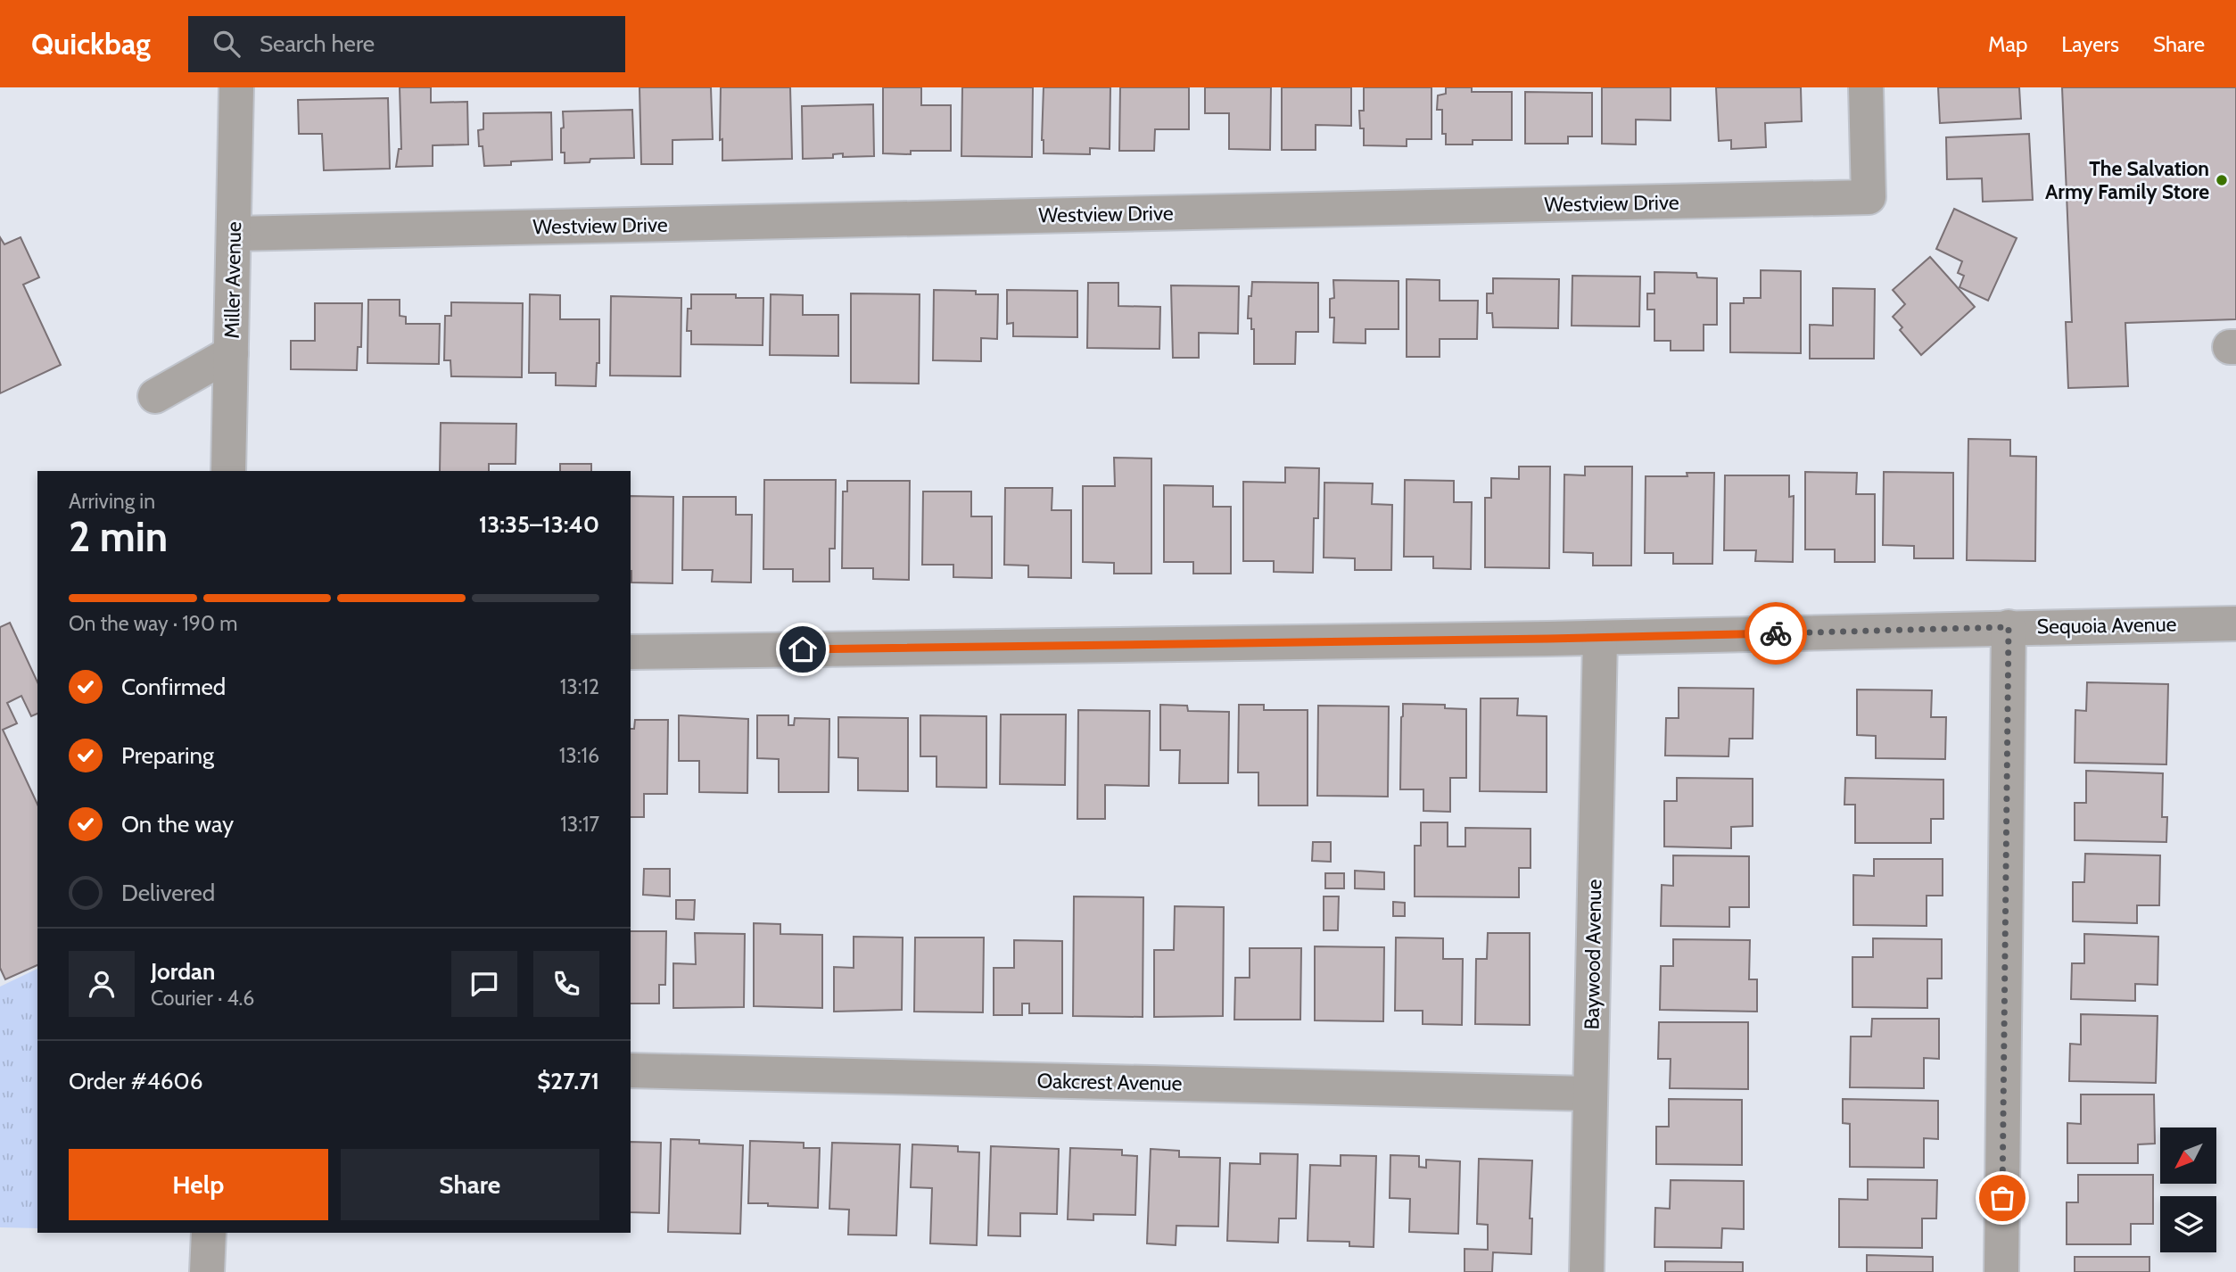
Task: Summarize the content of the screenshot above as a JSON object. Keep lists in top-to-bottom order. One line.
{"streets":{"street":["Westview Drive","Miller Avenue","Sequoia Avenue","Baywood Avenue","Oakcrest Avenue"]},"crossings":[["Westview Drive","Miller Avenue"],["Sequoia Avenue","Baywood Avenue"],["Baywood Avenue","Oakcrest Avenue"]],"places":["The Salvation Army Family Store"],"north":"bottom left","page":{"header":"Quickbag","search":"Search here","nav":["Map","Layers","Share"],"heading":["2 min","Arriving in","13:35–13:40"],"panel":["Jordan","Courier · 4.6","Order #4606","$27.71"],"bar":"On the way · 190 m","list":[["Confirmed","13:12"],["Preparing","13:16"],["On the way","13:17"],"Delivered"],"buttons":["Help","Share"]}}
